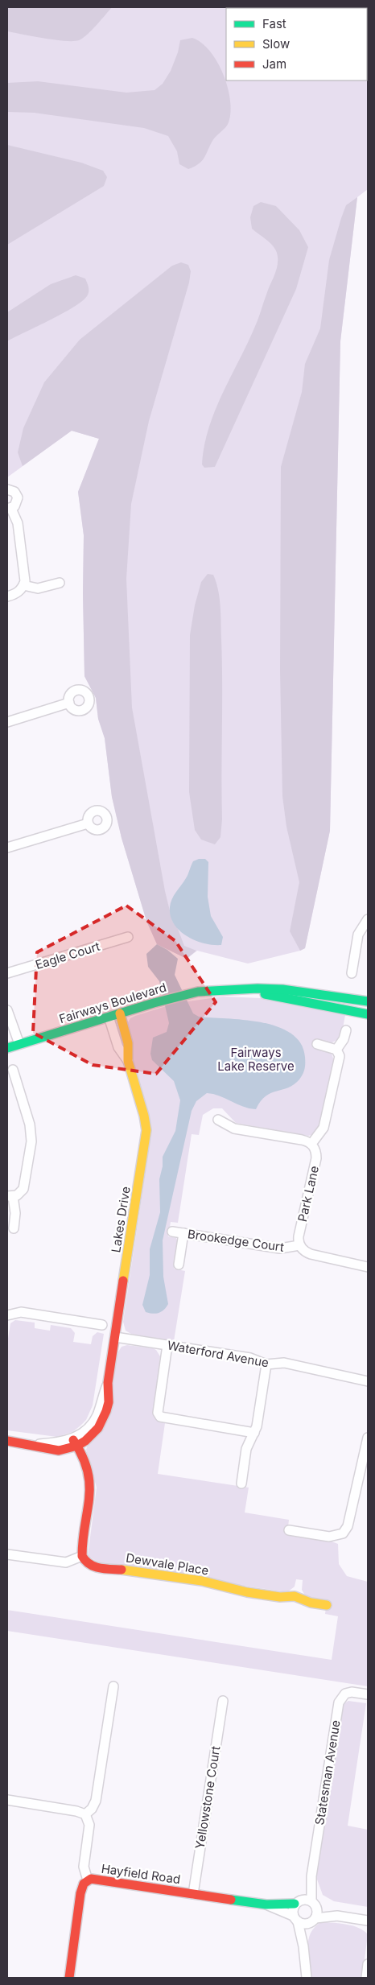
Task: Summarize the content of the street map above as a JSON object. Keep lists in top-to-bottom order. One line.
{"streets":{"street":["Eagle Court","Fairways Boulevard","Park Lane","Lakes Drive","Brookedge Court","Waterford Avenue","Dewvale Place","Statesman Avenue","Yellowstone Court","Hayfield Road"]},"crossings":[["Fairways Boulevard","Lakes Drive"],["Park Lane","Brookedge Court"],["Lakes Drive","Waterford Avenue"],["Statesman Avenue","Hayfield Road"],["Yellowstone Court","Hayfield Road"]],"parks":["Fairways Lake Reserve"],"legend":["Fast","Slow","Jam"]}
